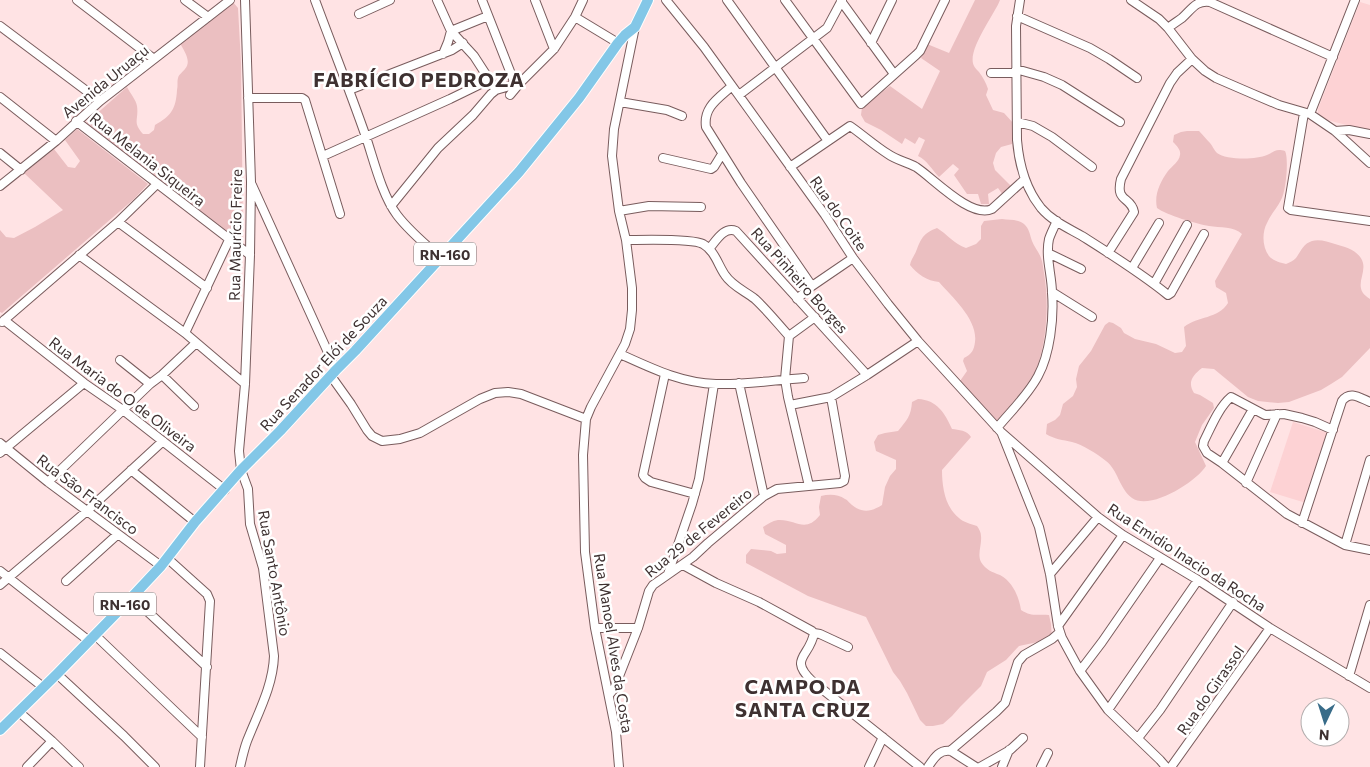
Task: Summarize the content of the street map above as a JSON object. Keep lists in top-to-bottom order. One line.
{"streets":{"main road":["RN-160","Rua Senador Elói de Souza"],"street":["Avenida Uruaçu","Rua Melania Siqueira","Rua do Coite","Rua Maurício Freire","Rua Pinheiro Borges","Rua Maria do O de Oliveira","Rua São Francisco","Rua 29 de Fevereiro","Rua Emidio Inacio da Rocha","Rua Santo Antônio","Rua Manoel Alves da Costa","Rua do Girassol"]},"crossings":[["Avenida Uruaçu","Rua Melania Siqueira"],["Rua Melania Siqueira","Rua Maurício Freire"],["Rua do Coite","Rua Emidio Inacio da Rocha"],["Rua Maurício Freire","Rua Senador Elói de Souza"],["Rua Maurício Freire","Rua Santo Antônio"],["Rua Senador Elói de Souza","Rua Maria do O de Oliveira"],["Rua Senador Elói de Souza","Rua São Francisco"],["Rua Senador Elói de Souza","Rua Santo Antônio"],["Rua Senador Elói de Souza","Rua Manoel Alves da Costa"],["Rua 29 de Fevereiro","Rua Manoel Alves da Costa"],["Rua Emidio Inacio da Rocha","Rua do Girassol"]],"districts":["FABRÍCIO PEDROZA","CAMPO DA SANTA CRUZ"],"north":"bottom"}
